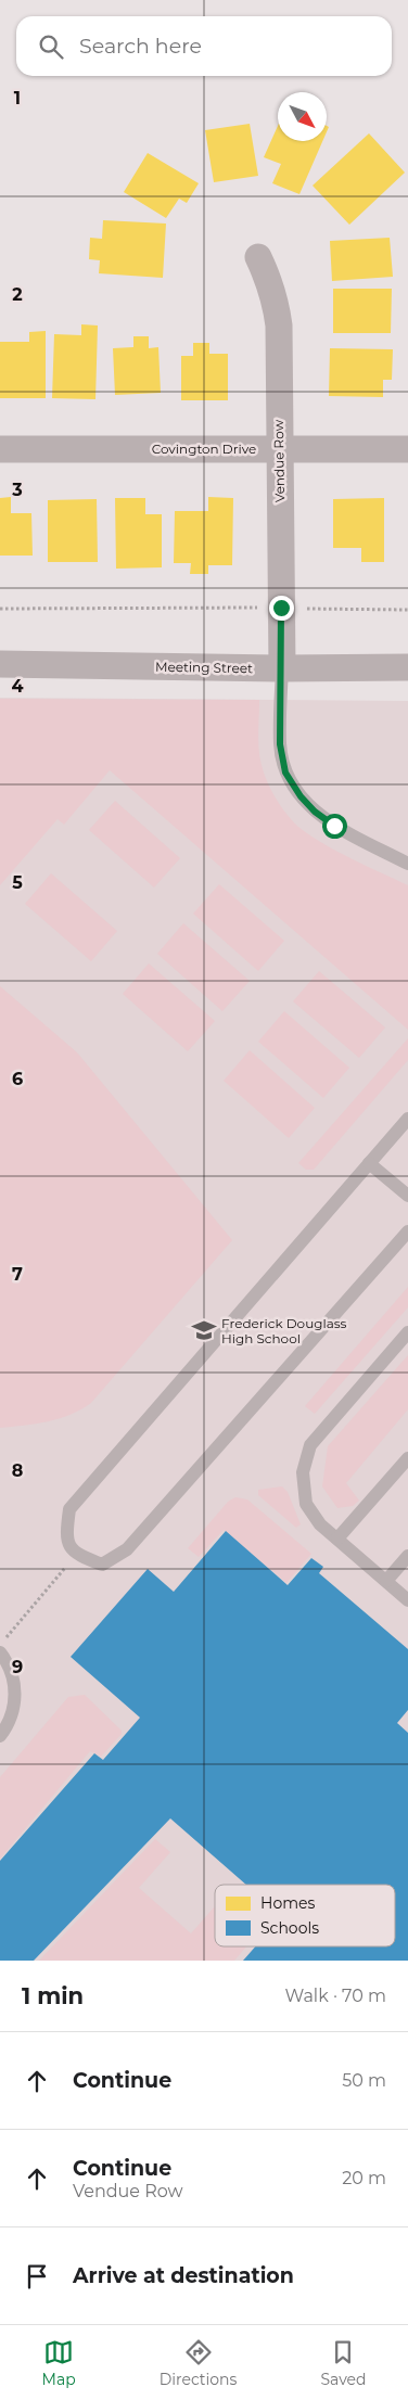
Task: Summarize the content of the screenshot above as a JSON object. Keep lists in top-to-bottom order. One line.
{"streets":{"street":["Covington Drive","Vendue Row","Meeting Street"]},"crossings":[["Covington Drive","Vendue Row"],["Vendue Row","Meeting Street"]],"places":{"school or university":["Frederick Douglass High School"]},"legend":["Homes","Schools"],"north":"bottom right","page":{"search":"Search here","heading":["1 min","Walk · 70 m"],"list":[["Continue","50 m"],["Continue","Vendue Row","20 m"],"Arrive at destination"],"nav":["Map","Directions","Saved"]},"grid":{"rows":["1","2","3","4","5","6","7","8","9"]}}
